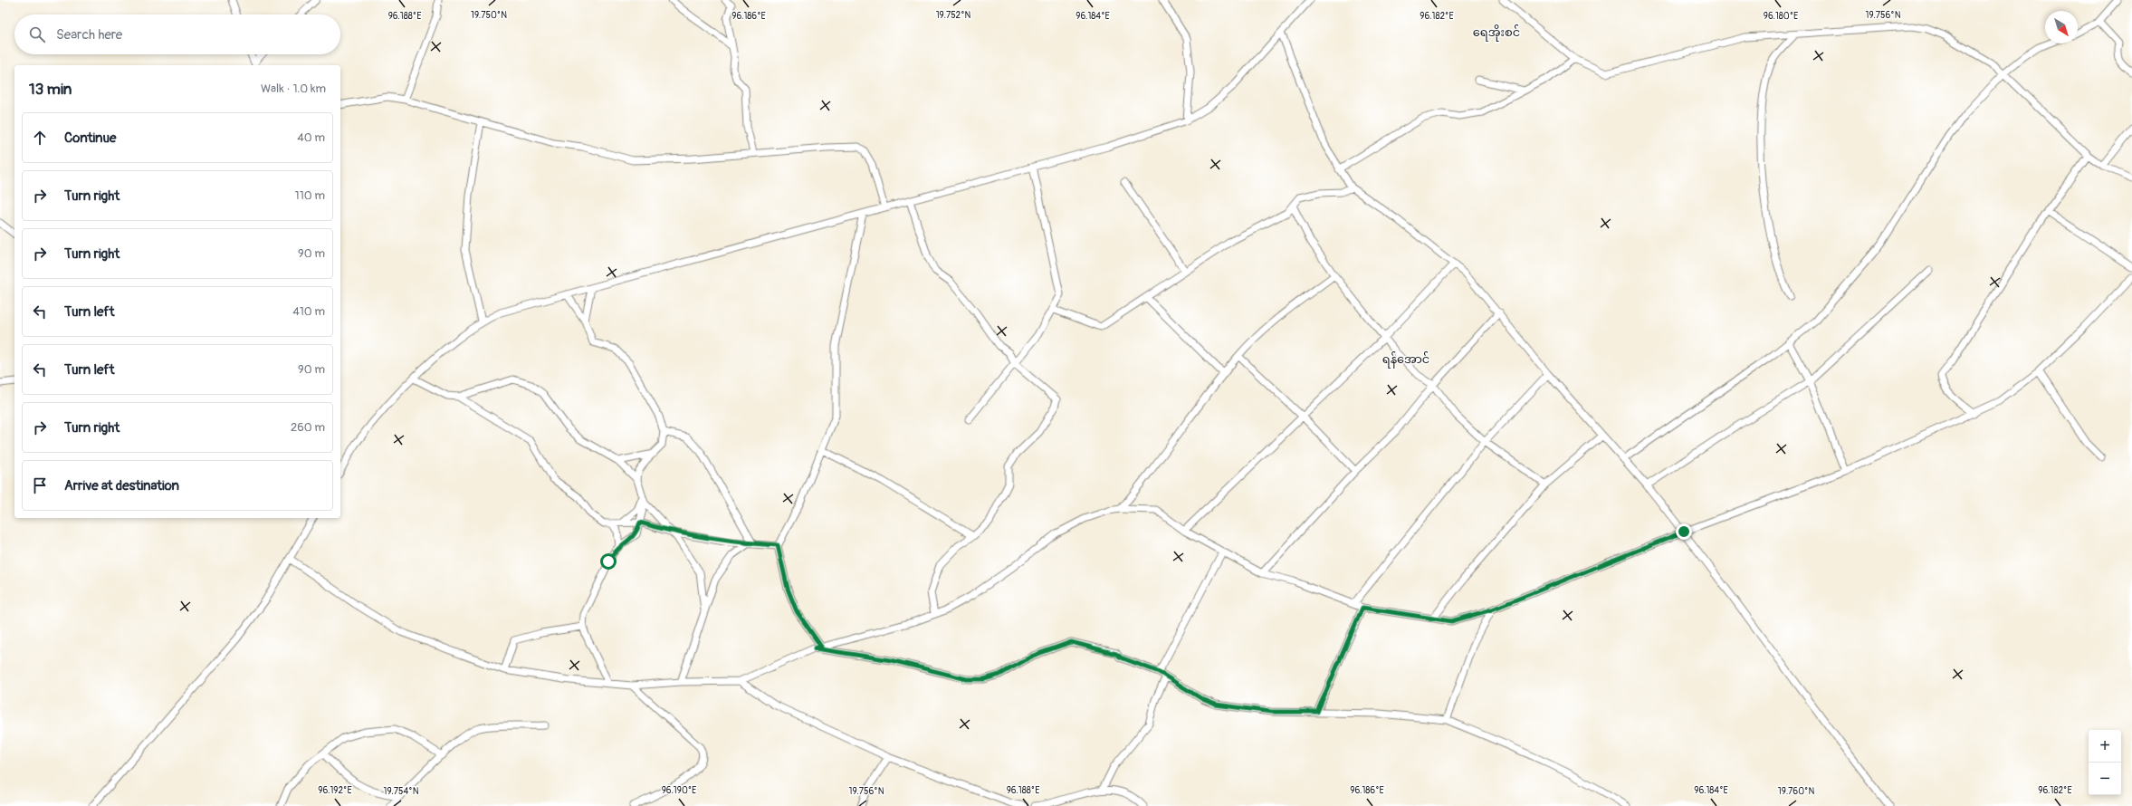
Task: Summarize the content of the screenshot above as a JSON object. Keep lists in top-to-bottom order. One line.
{"districts":["ရေအိုးစင်","ရန်အောင်"],"north":"bottom right","page":{"search":"Search here","heading":["13 min","Walk · 1.0 km"],"list":[["Continue","40 m"],["Turn right","110 m"],["Turn right","90 m"],["Turn left","410 m"],["Turn left","90 m"],["Turn right","260 m"],"Arrive at destination"],"map_buttons":["+","−"]},"coordinates":["19.750°N","19.752°N","19.756°N","96.188°E","96.186°E","96.184°E","96.182°E","96.180°E","96.192°E","96.190°E","19.754°N","19.760°N"]}
